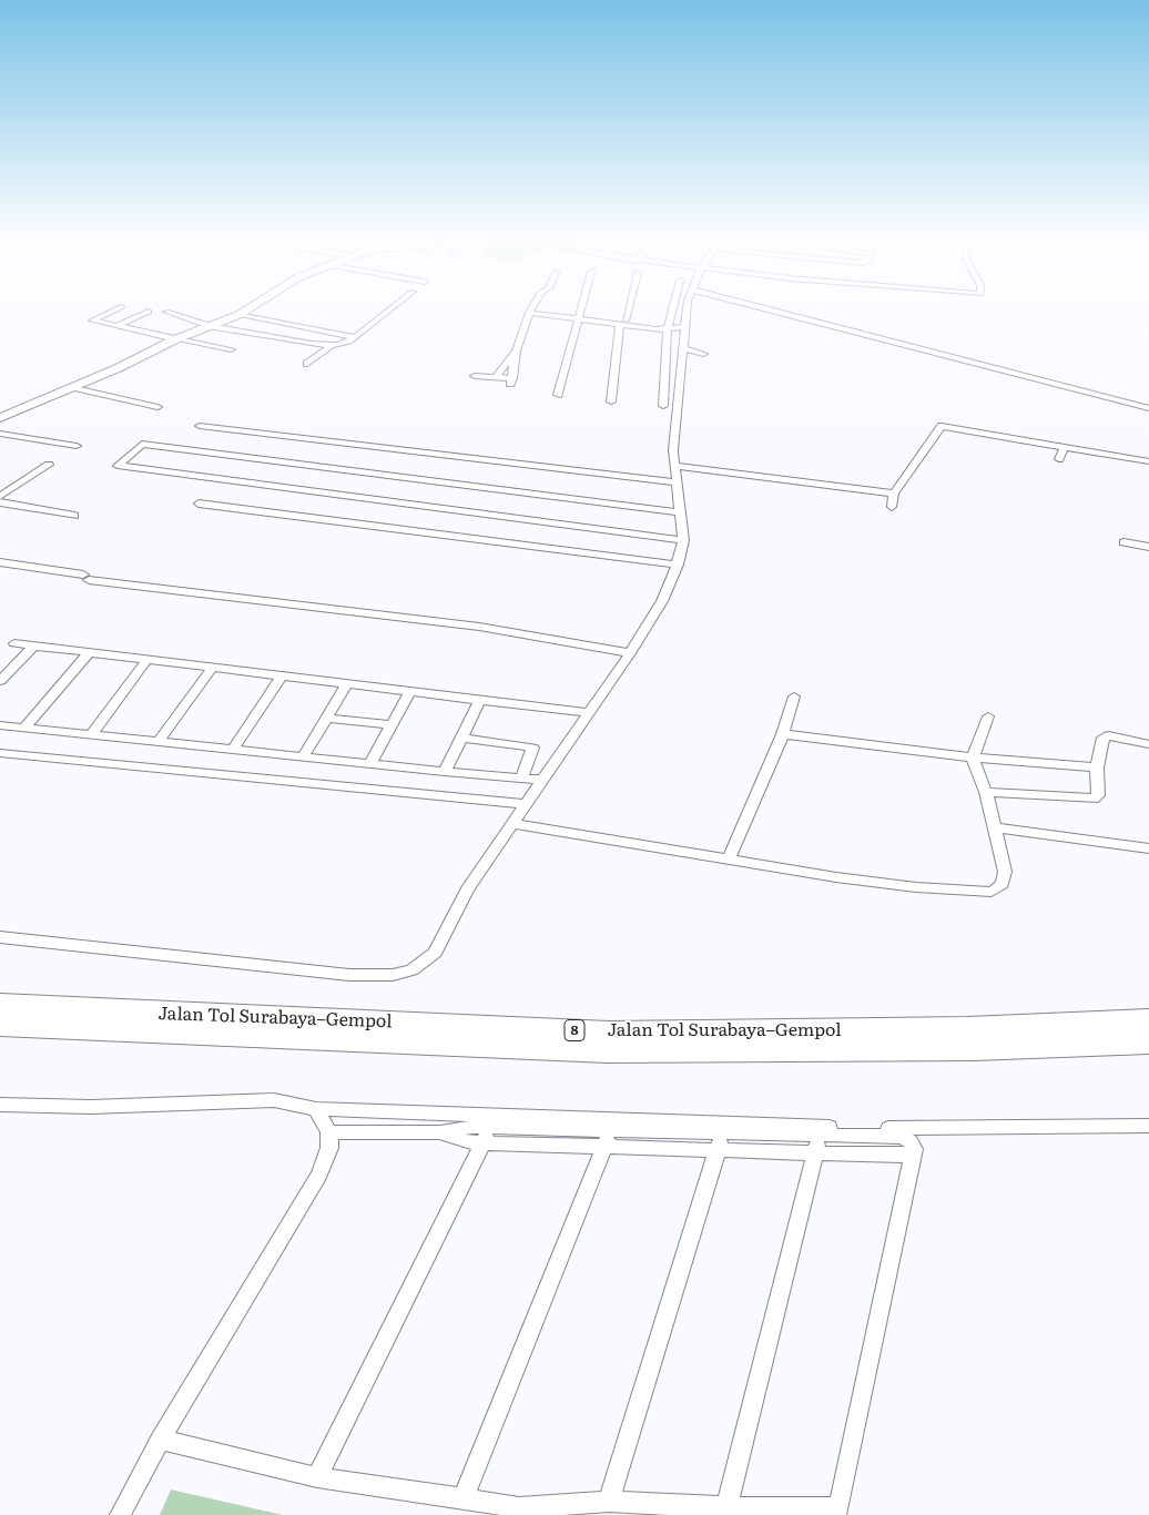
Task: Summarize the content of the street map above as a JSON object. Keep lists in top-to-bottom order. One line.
{"streets":{"highway":["Jalan Tol Surabaya–Gempol","8"]}}
